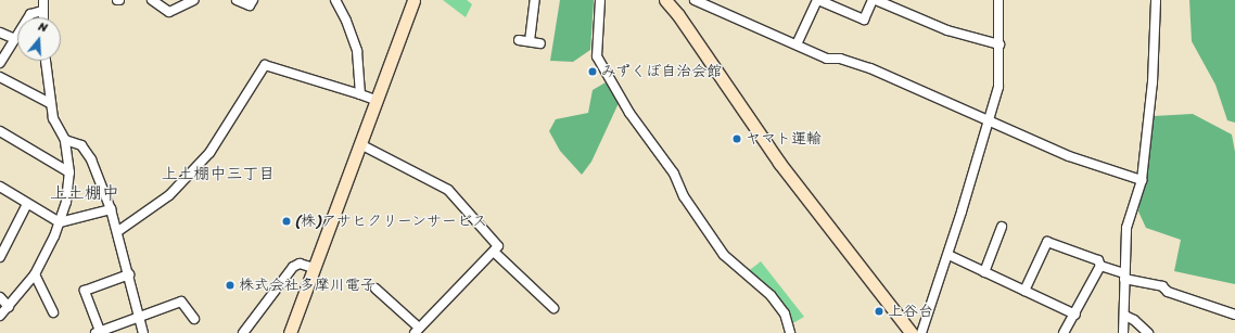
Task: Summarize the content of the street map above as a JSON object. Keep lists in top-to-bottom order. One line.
{"districts":["上土棚中三丁目","上土棚中"],"places":["みずくぼ自治会館","ヤマト運輸","(株)アサヒクリーンサービス","株式会社多摩川電子","上谷台"],"north":"top"}
